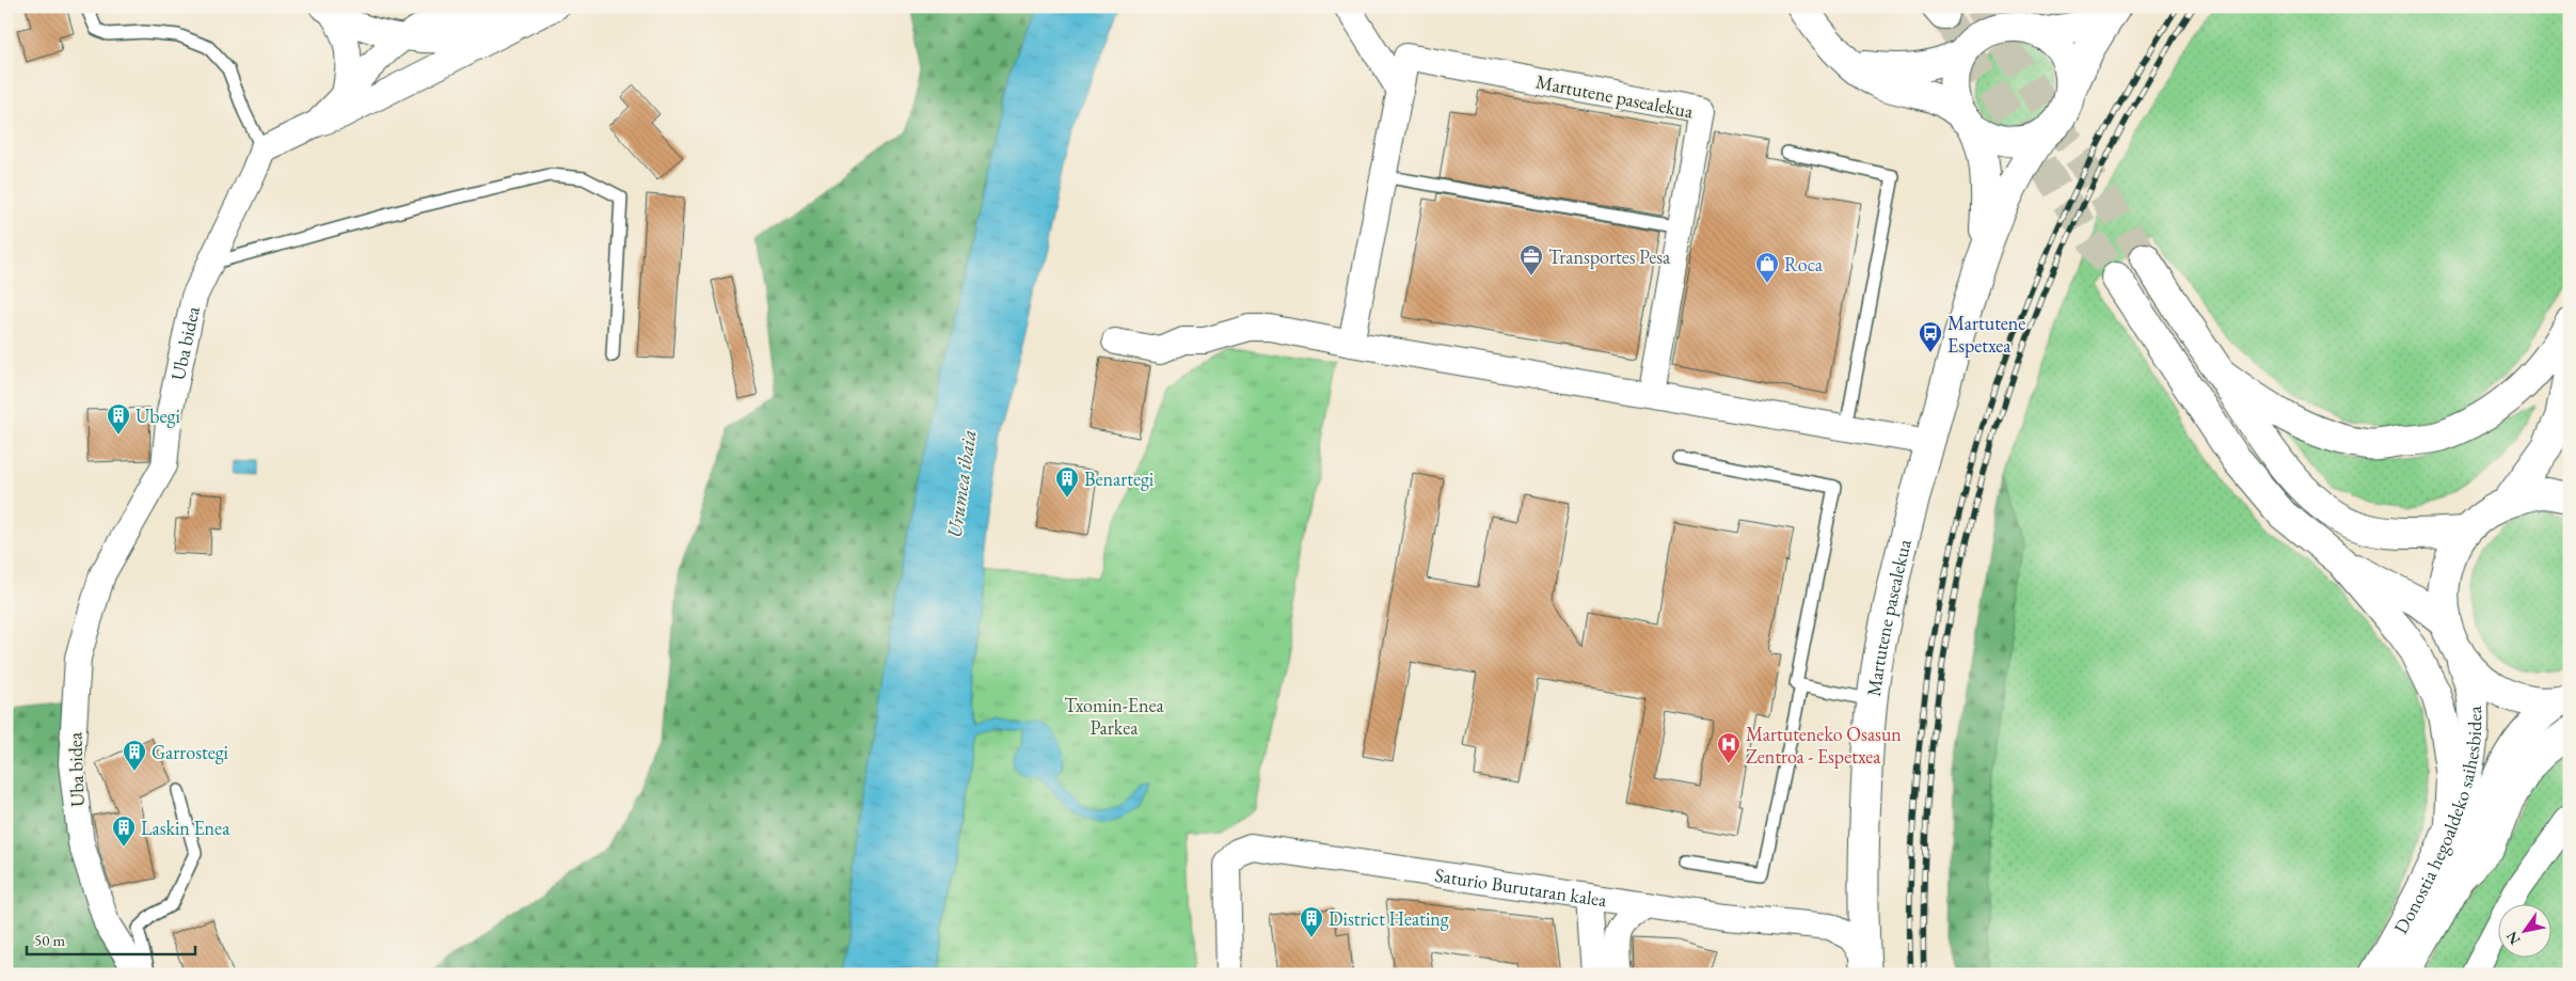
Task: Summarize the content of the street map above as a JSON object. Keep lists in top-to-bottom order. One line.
{"streets":{"main road":["Martutene pasealekua","Donostia hegoaldeko saihesbidea"],"street":["Uba bidea","Saturio Burutaran kalea"]},"water":["Urumea ibaia"],"parks":["Txomin-Enea Parkea"],"places":{"office":["Transportes Pesa"],"shop":["Roca"],"bus stop":["Martutene Espetxea"],"building":["Ubegi","Benartegi","Garrostegi","Laskin Enea","District Heating"],"hospital":["Martuteneko Osasun Zentroa - Espetxea"]},"scale_bar":"50 m","north":"bottom left"}
